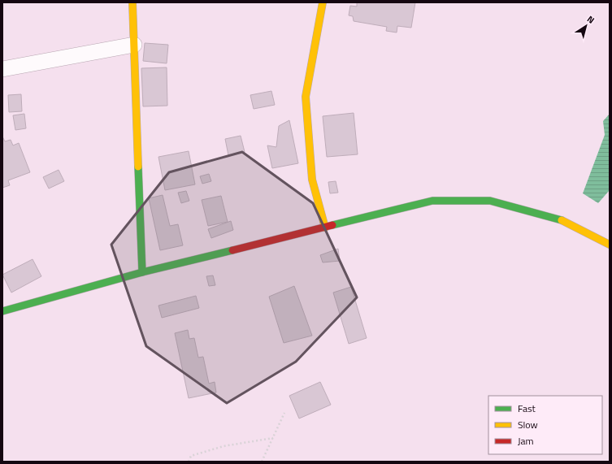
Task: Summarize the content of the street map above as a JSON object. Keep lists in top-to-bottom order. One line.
{"legend":["Fast","Slow","Jam"],"north":"top right"}
